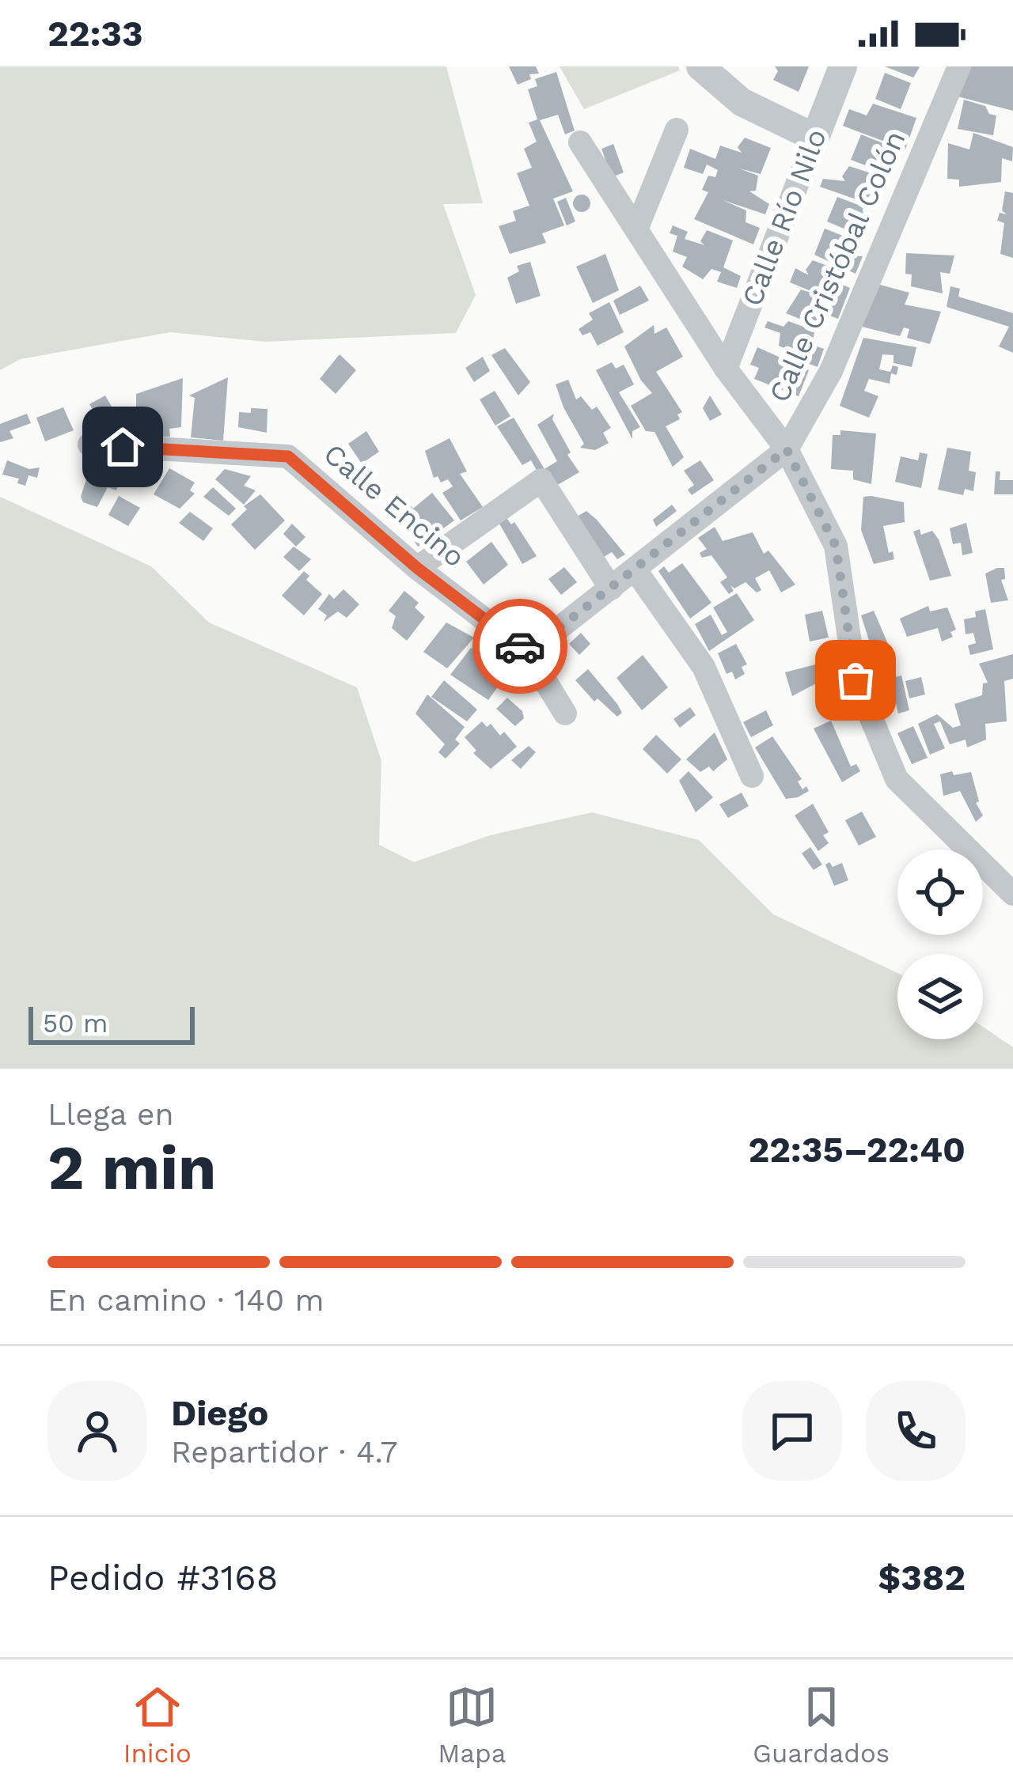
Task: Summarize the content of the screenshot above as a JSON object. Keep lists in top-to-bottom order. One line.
{"streets":{"street":["Calle Río Nilo","Calle Cristóbal Colón","Calle Encino"]},"crossings":[["Calle Cristóbal Colón","Calle Encino"]],"scale_bar":"50 m","page":{"status":"22:33","scale":"50 m","heading":["2 min","Llega en","22:35–22:40"],"panel":["Diego","Repartidor · 4.7","Pedido #3168","$382"],"bar":"En camino · 140 m","tabs":["Inicio","Mapa","Guardados"]}}
